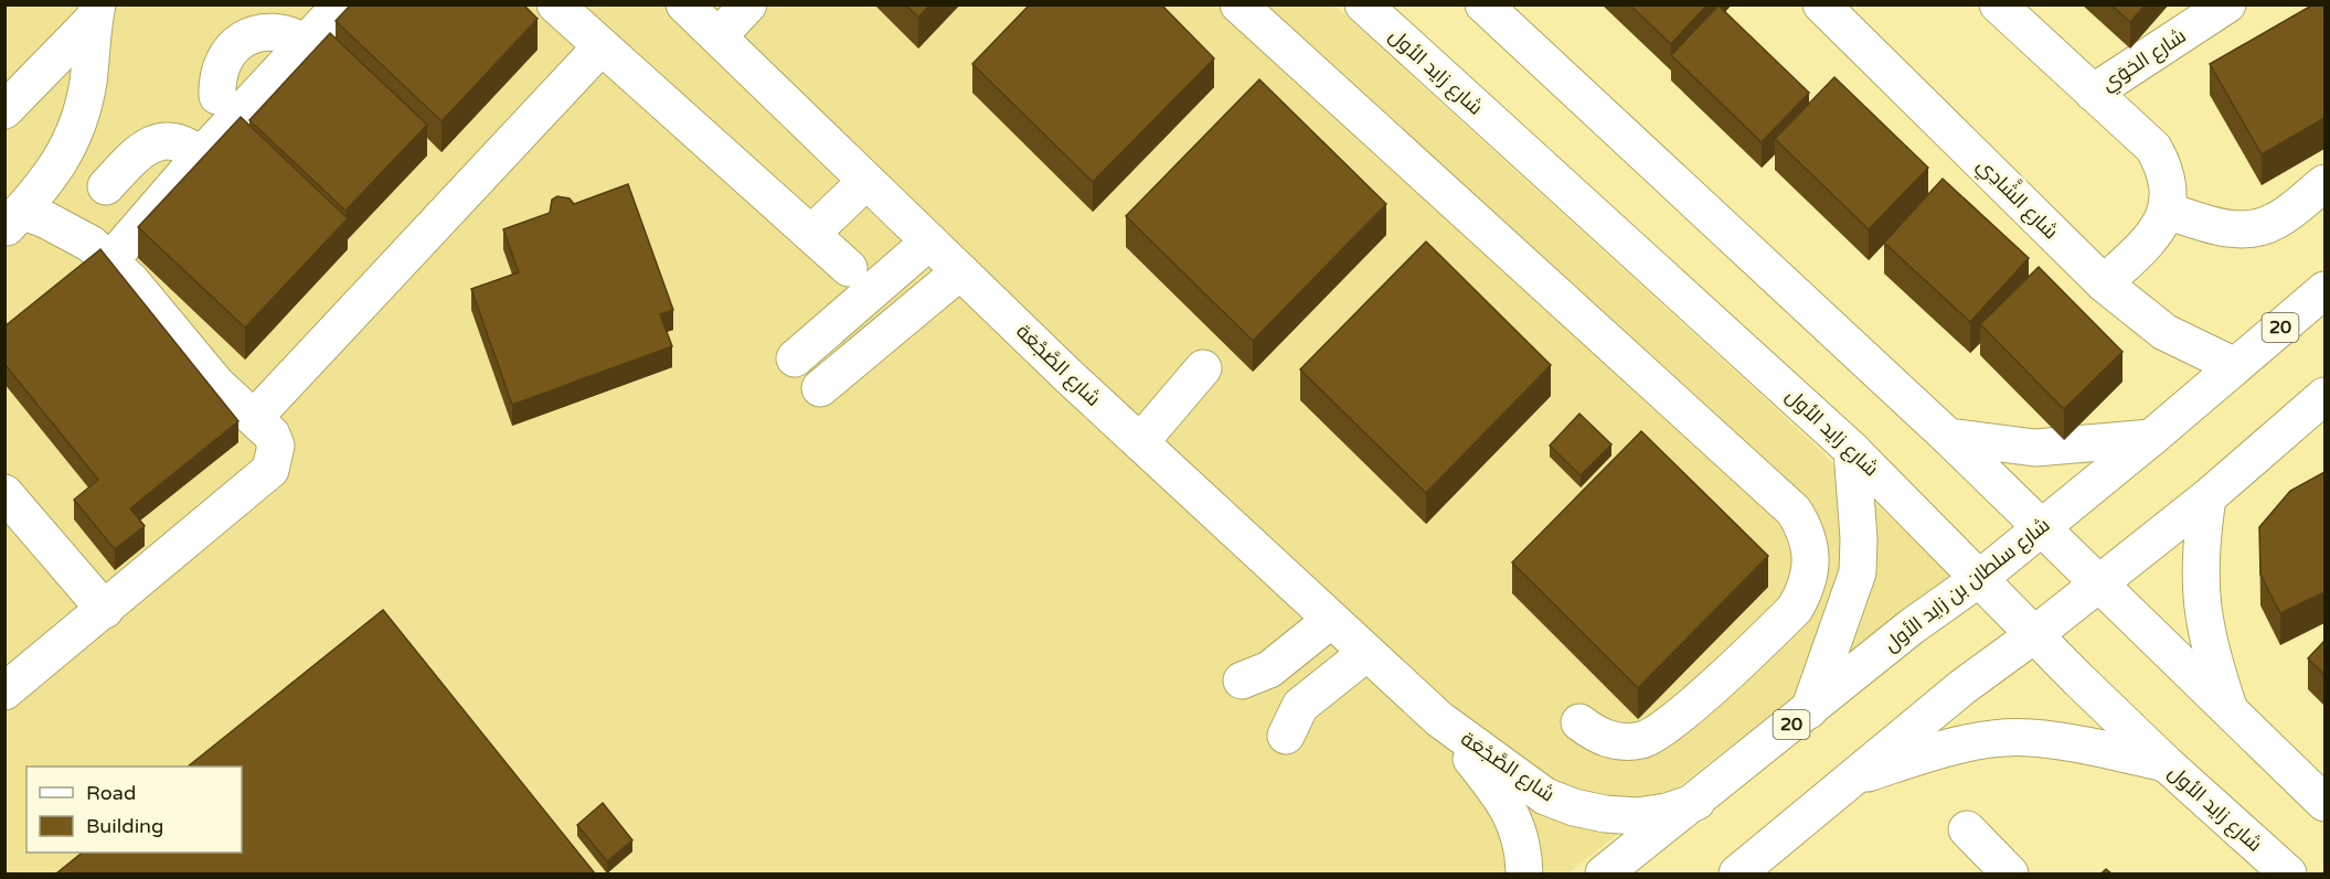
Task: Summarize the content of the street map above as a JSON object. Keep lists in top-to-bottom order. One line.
{"streets":{"main road":["شارع الخوَي","شارع زايد الأول","شارع الشَّادِي","20","شارع الصَّجْعَة","شارع سلطان بن زايد الأول"]},"crossings":[["شارع زايد الأول","شارع سلطان بن زايد الأول"],["شارع الشَّادِي","شارع سلطان بن زايد الأول"],["شارع الصَّجْعَة","شارع سلطان بن زايد الأول"]],"legend":["Road","Building"]}
